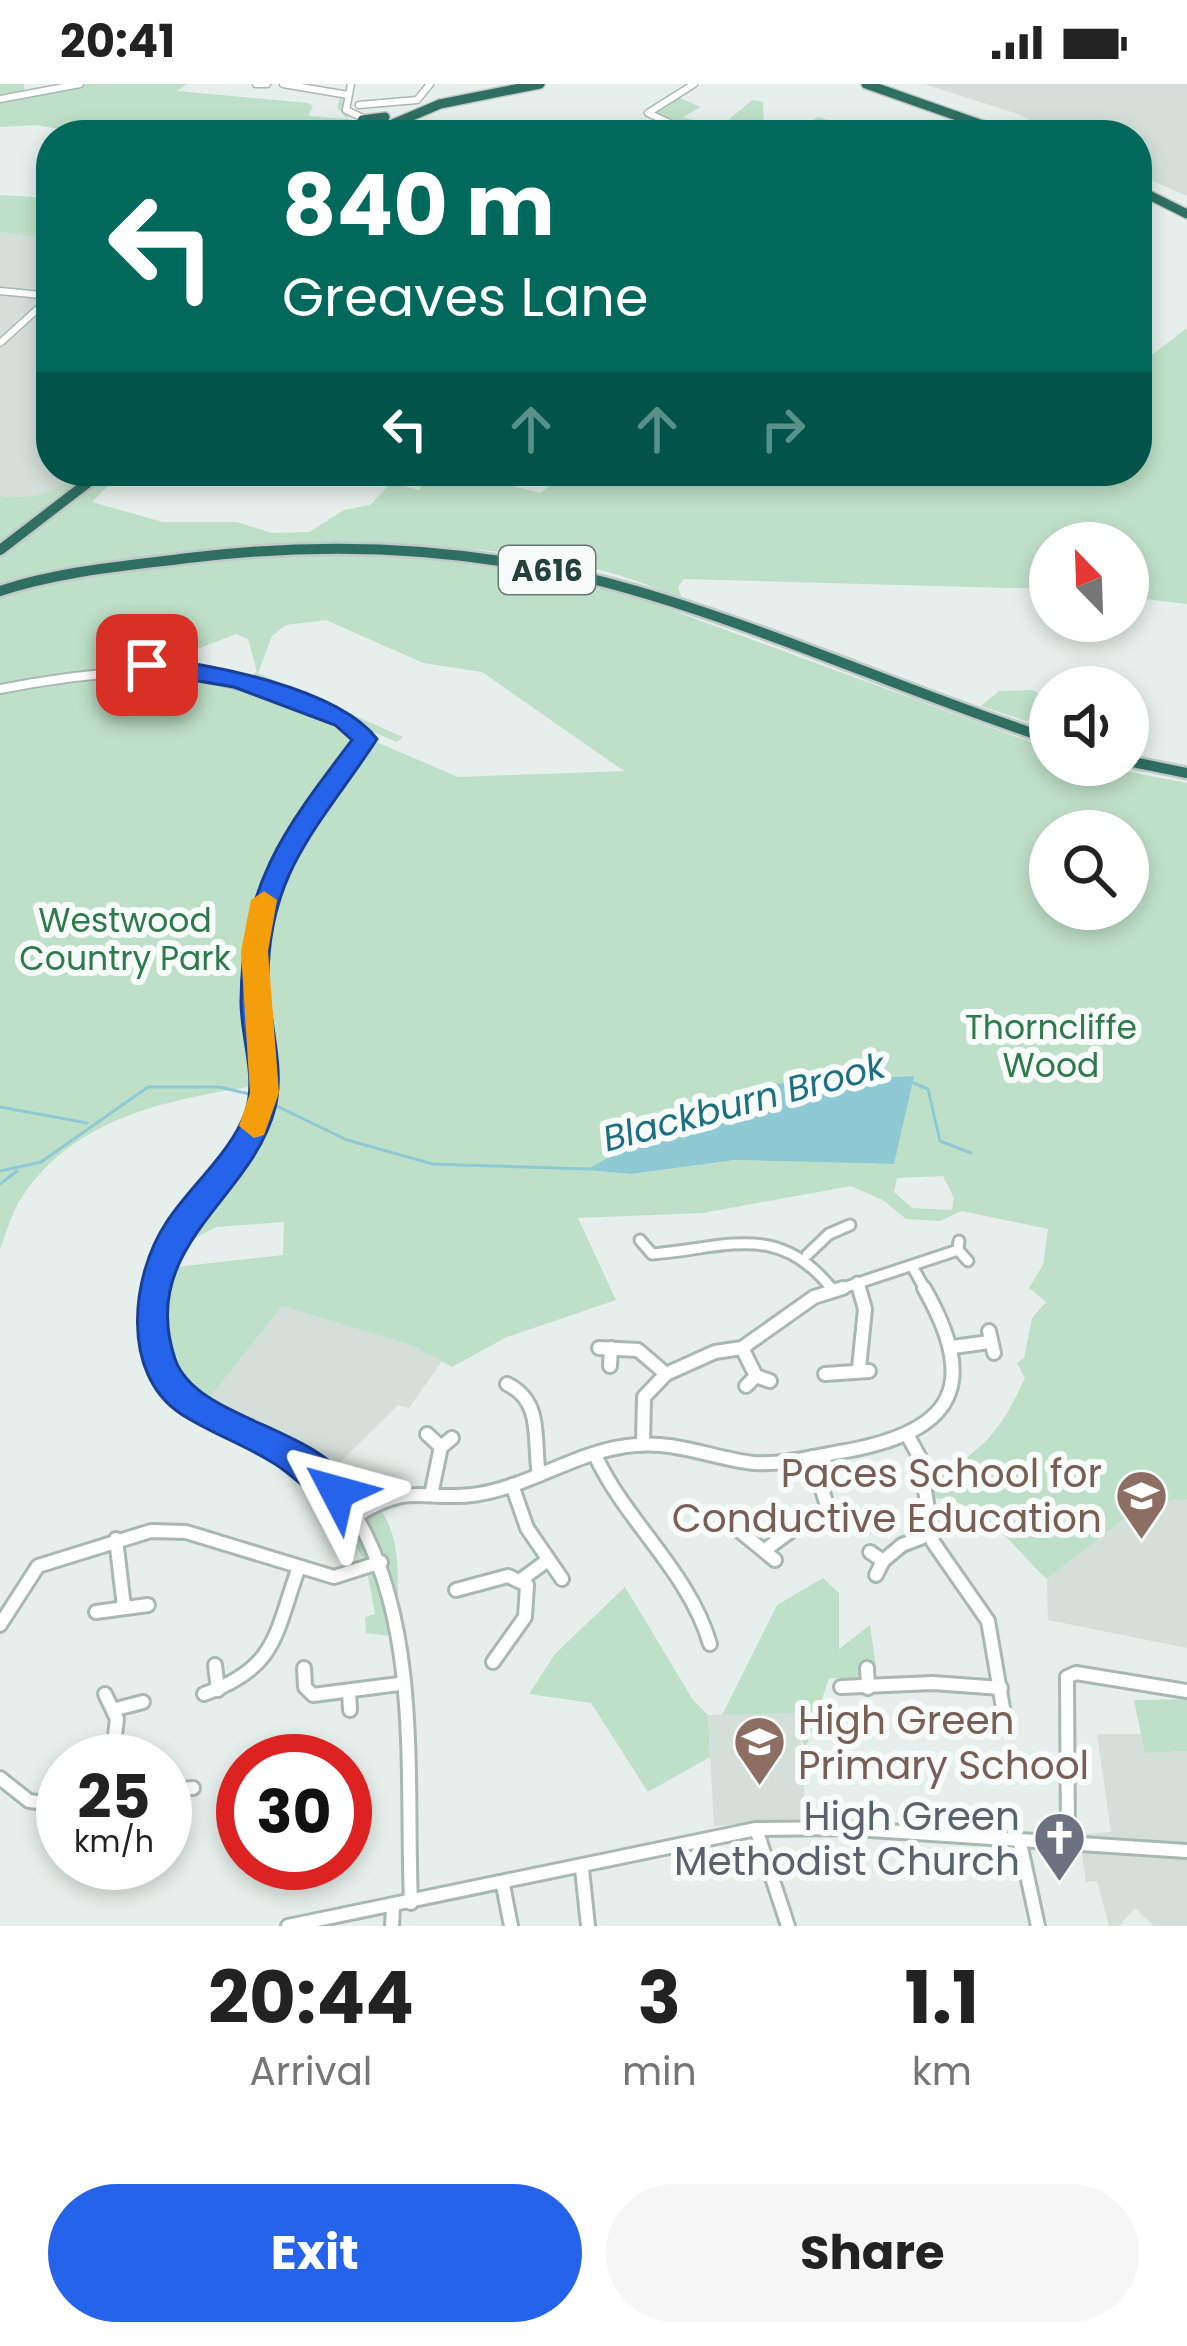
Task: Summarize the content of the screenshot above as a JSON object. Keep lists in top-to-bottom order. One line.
{"streets":{"highway":["A616"]},"water":["Blackburn Brook"],"parks":["Westwood Country Park","Thorncliffe Wood"],"places":{"school or university":["Paces School for Conductive Education","High Green Primary School"],"church":["High Green Methodist Church"]},"north":"top left","page":{"status":"20:41","turn":["840 m","Greaves Lane"],"speed":"25 km/h","limit":"30","eta":["20:44","Arrival","3","min","1.1","km"],"buttons":["Exit","Share"]}}
